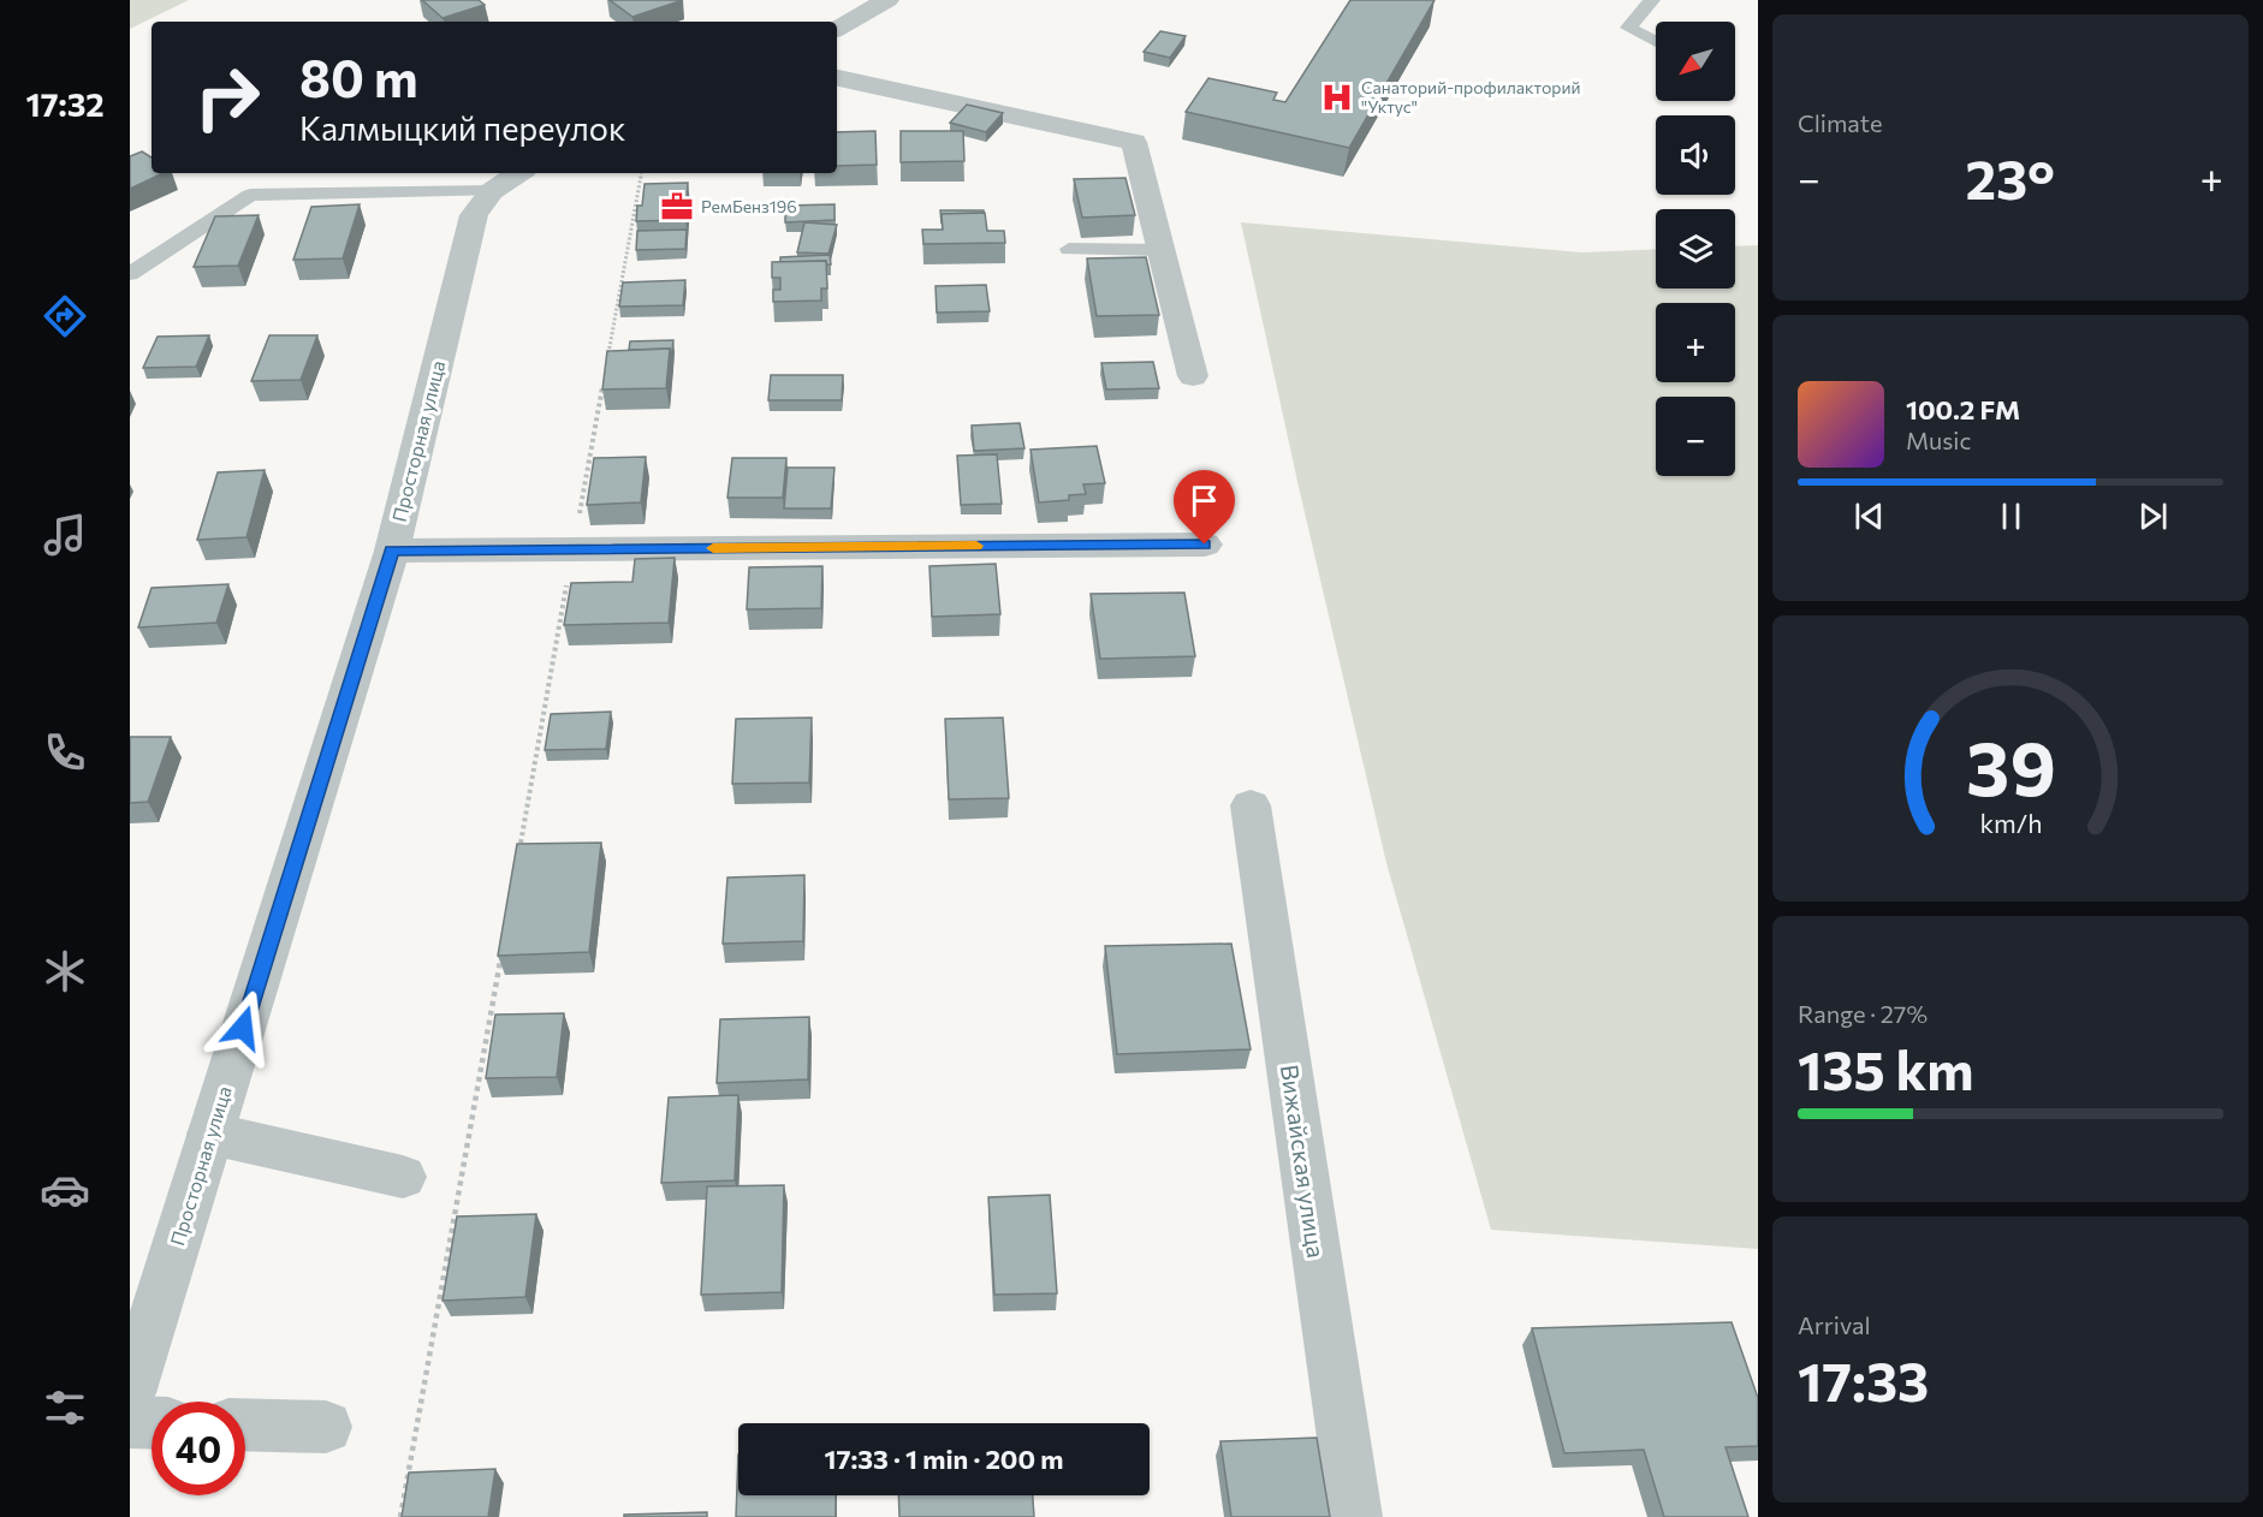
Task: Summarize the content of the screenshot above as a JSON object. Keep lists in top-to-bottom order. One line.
{"streets":{"street":["Просторная улица","Вижайская улица"]},"places":{"hospital":["Санаторий-профилакторий \"Уктус\""],"office":["РемБенз196"]},"north":"bottom left","page":{"tabs":"17:32","tile":["Climate",["Range · 27%","135 km"],["Arrival","17:33"]],"map_buttons":["+","−"],"turn":["80 m","Калмыцкий переулок"],"heat":["−","23°","+"],"song":["100.2 FM","Music"],"limit":"40","trip":"17:33 · 1 min · 200 m","gauge":["39","km/h"]}}
